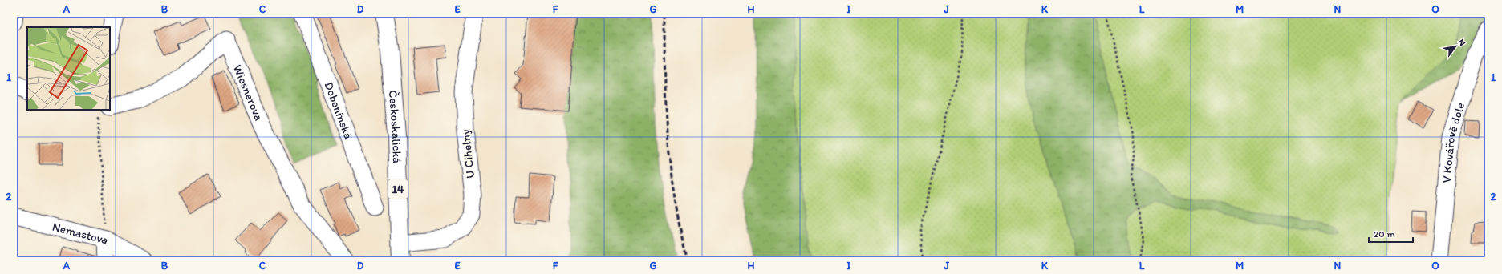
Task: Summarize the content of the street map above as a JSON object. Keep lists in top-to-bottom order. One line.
{"streets":{"main road":["Českoskalická","14"],"street":["Wiesnerova","Dobenínská","V Kovářově dole","U Cihelny","Nemastova"]},"crossings":[["Českoskalická","U Cihelny"]],"scale_bar":"20 m","north":"top right","grid":{"columns":["A","B","C","D","E","F","G","H","I","J","K","L","M","N","O"],"rows":["1","2"]}}
